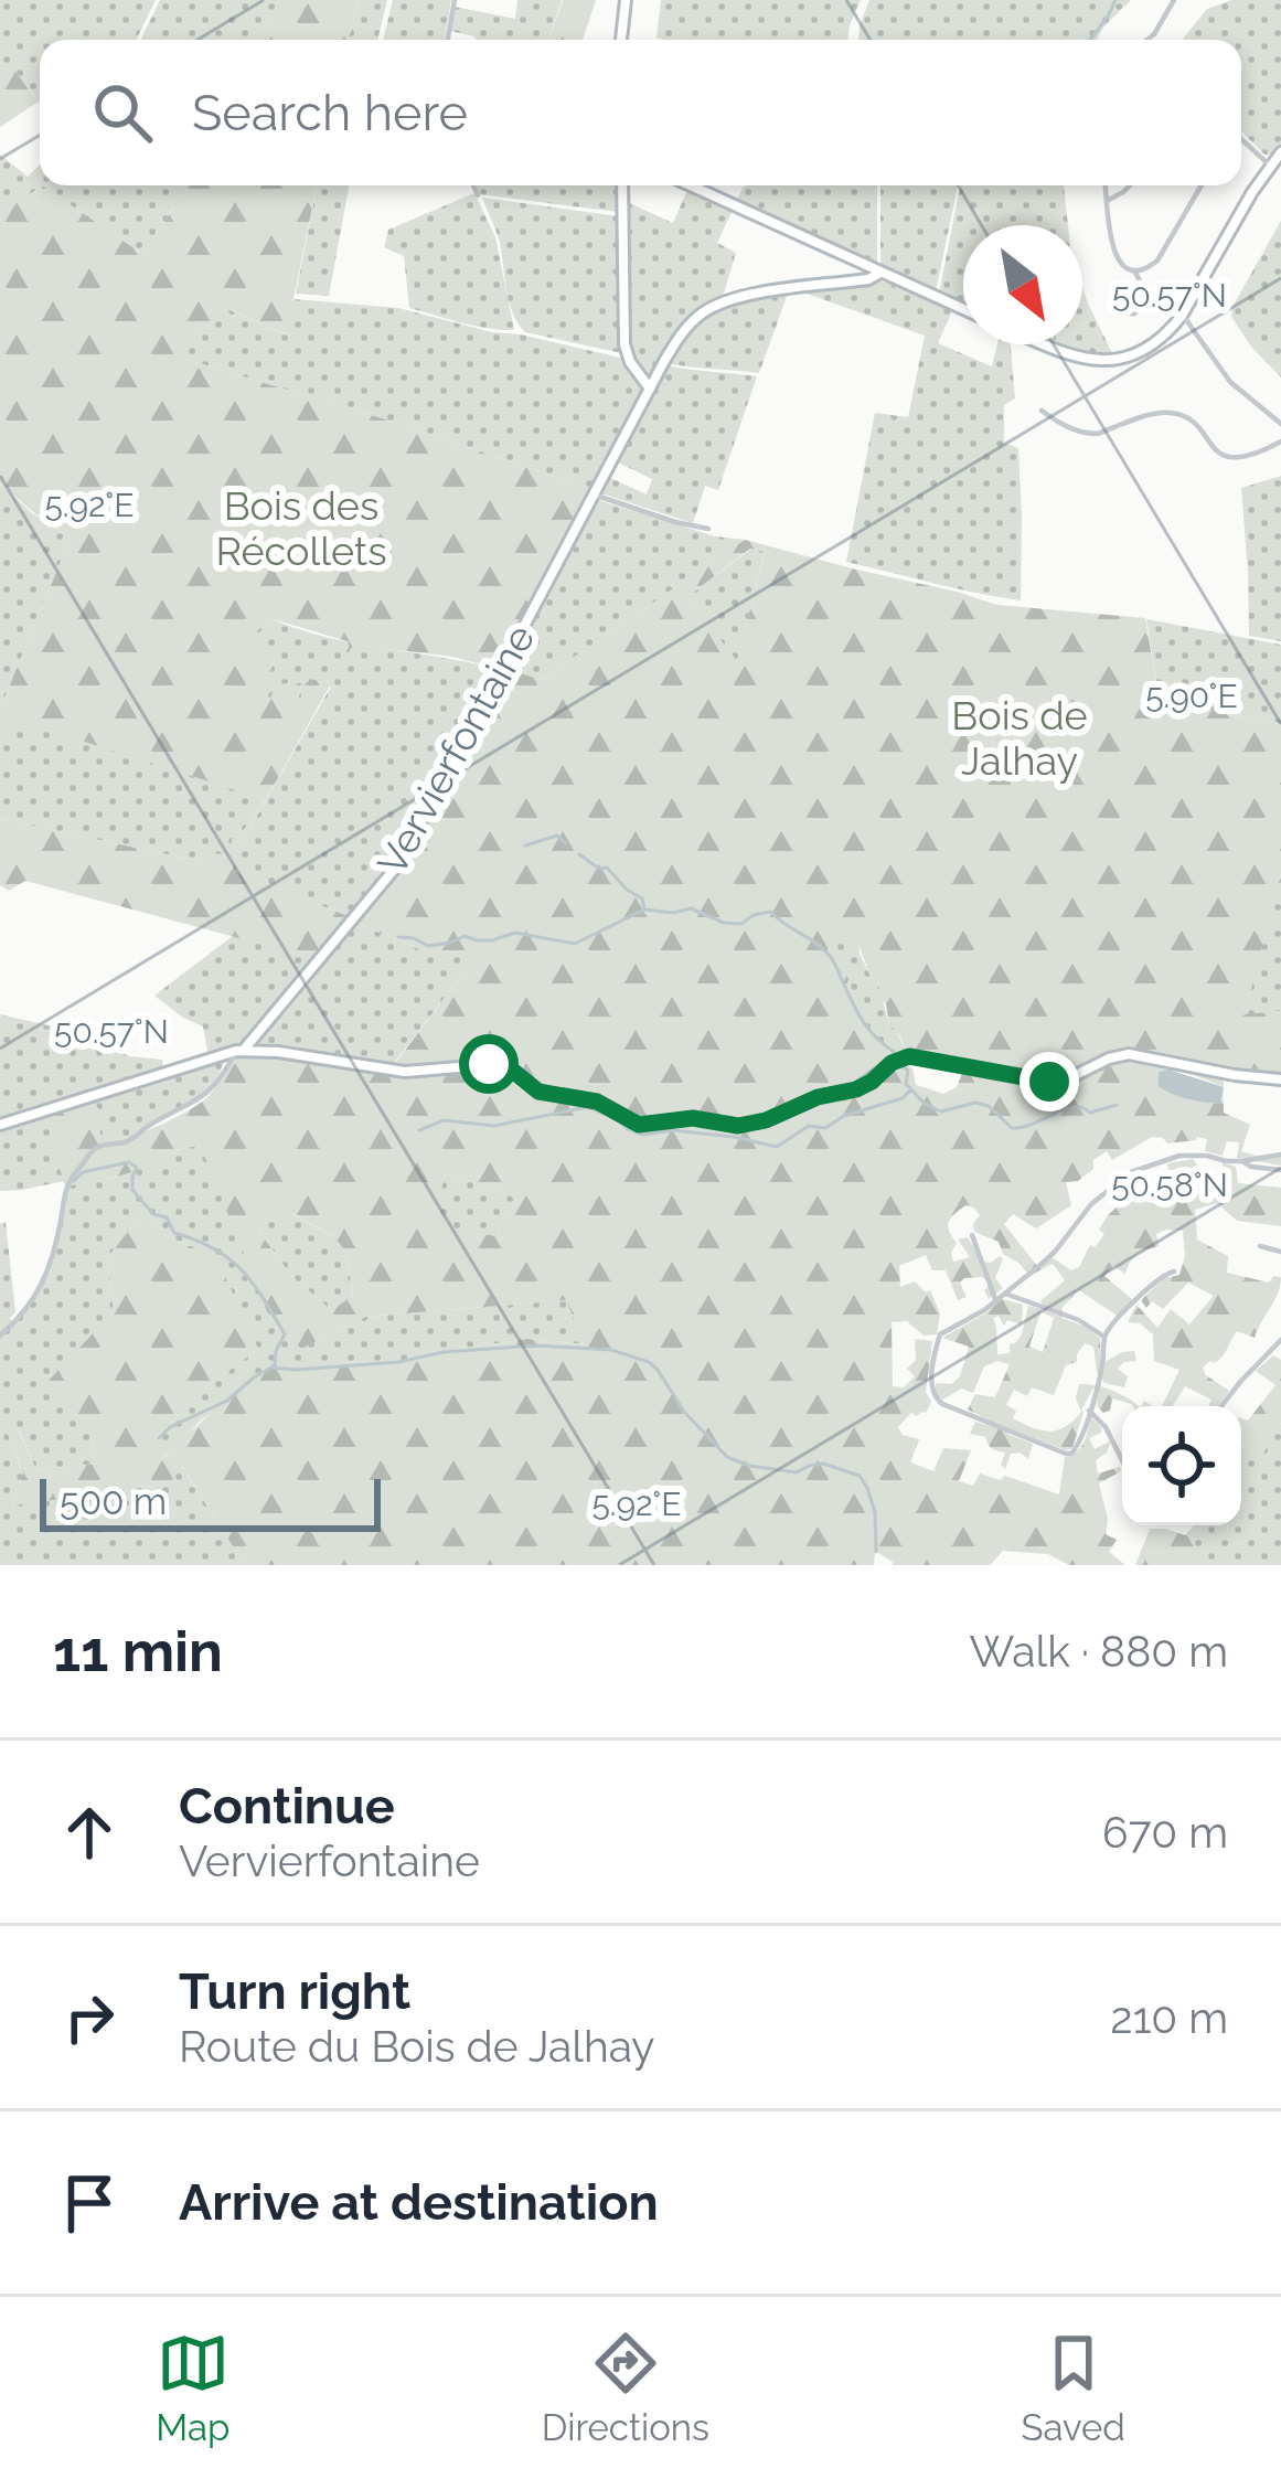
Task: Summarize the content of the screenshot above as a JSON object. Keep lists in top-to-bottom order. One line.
{"streets":{"main road":["Vervierfontaine"]},"parks":["Bois des Récollets","Bois de Jalhay"],"scale_bar":"500 m","north":"bottom right","page":{"search":"Search here","scale":"500 m","heading":["11 min","Walk · 880 m"],"list":[["Continue","Vervierfontaine","670 m"],["Turn right","Route du Bois de Jalhay","210 m"],"Arrive at destination"],"nav":["Map","Directions","Saved"]},"coordinates":["50.57°N","5.92°E","5.90°E","50.58°N"]}
